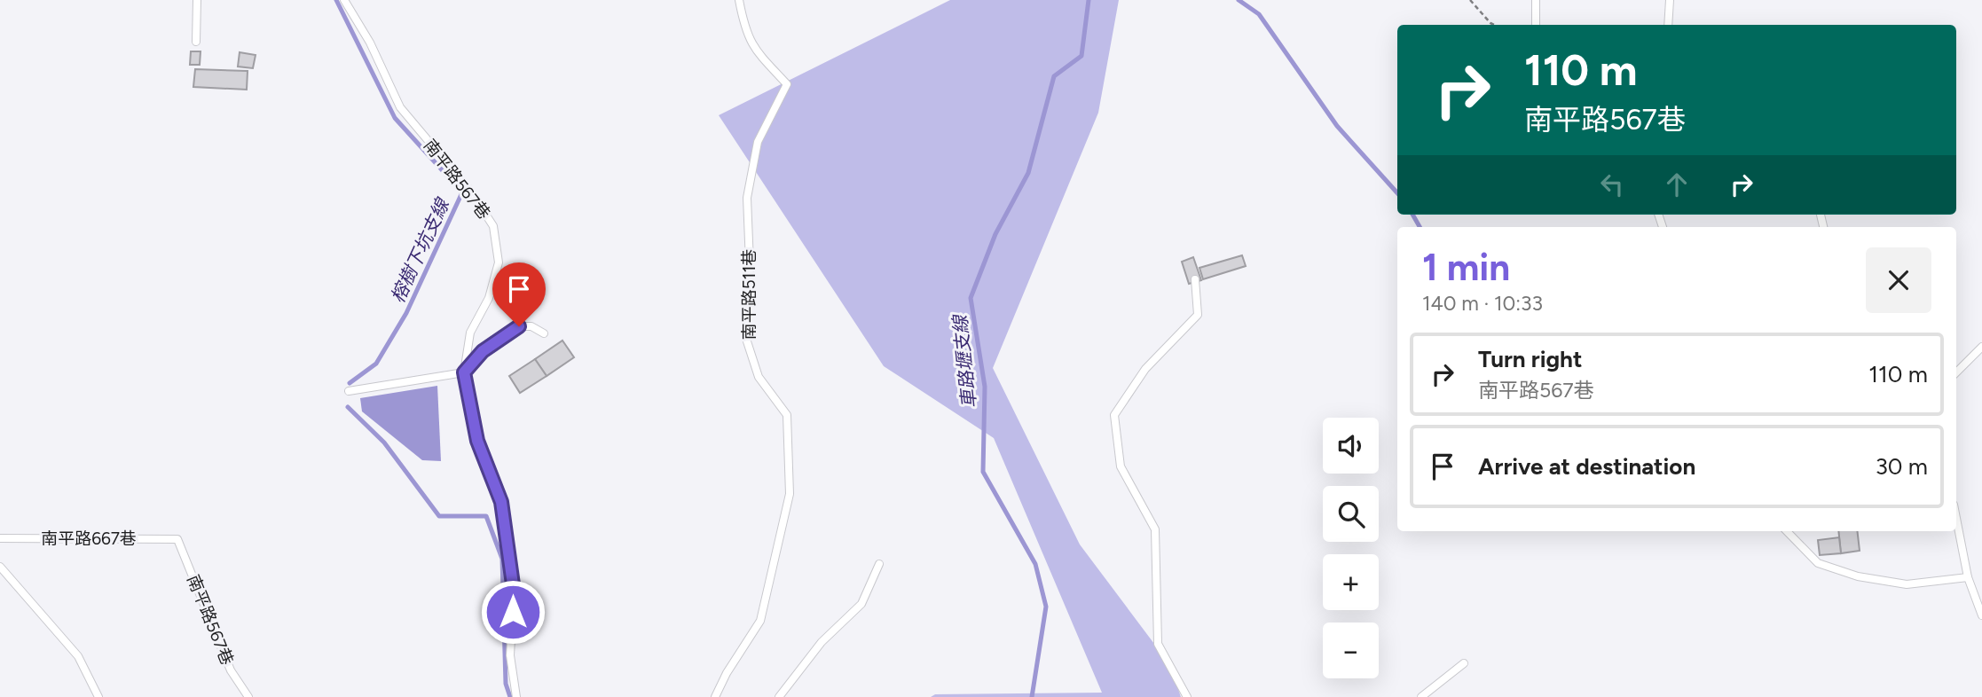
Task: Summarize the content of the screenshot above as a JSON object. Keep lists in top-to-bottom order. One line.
{"streets":{"lane":["南平路567巷","南平路511巷","南平路667巷"]},"crossings":[["南平路567巷","南平路667巷"]],"water":["榕樹下坑支線","車路壢支線"],"page":{"turn":["110 m","南平路567巷"],"heading":["1 min","140 m · 10:33"],"list":[{"name":"Turn right","note":"南平路567巷","value":"110 m"},{"name":"Arrive at destination","value":"30 m"}],"map_buttons":["+","−"]}}
